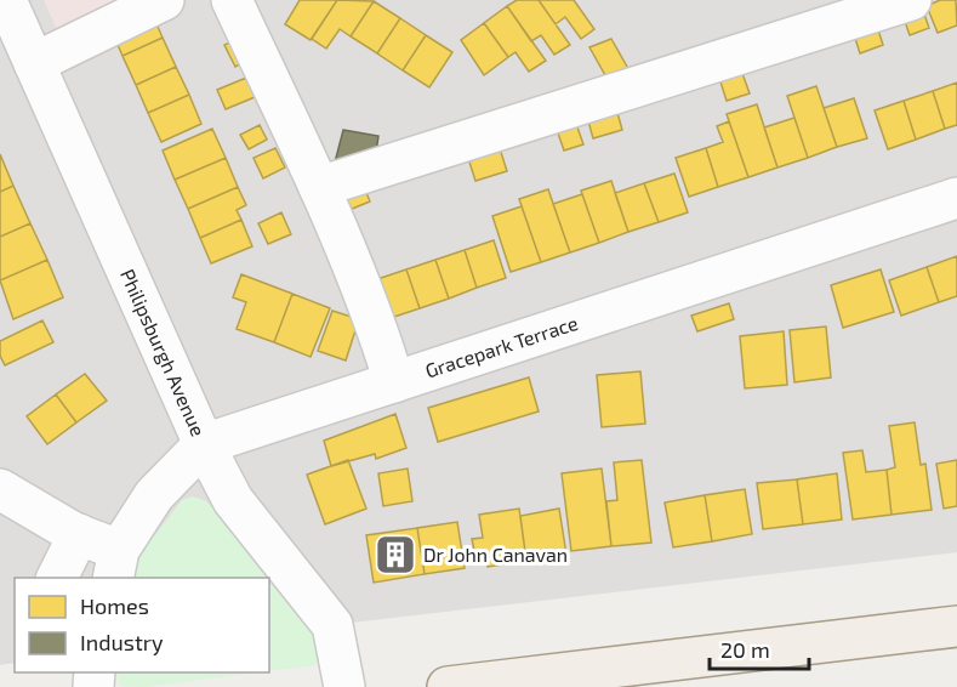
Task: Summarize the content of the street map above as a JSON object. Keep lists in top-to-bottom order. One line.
{"streets":{"street":["Gracepark Terrace","Philipsburgh Avenue"]},"crossings":[["Gracepark Terrace","Philipsburgh Avenue"]],"places":{"building":["Dr John Canavan"]},"legend":["Homes","Industry"],"scale_bar":"20 m"}
